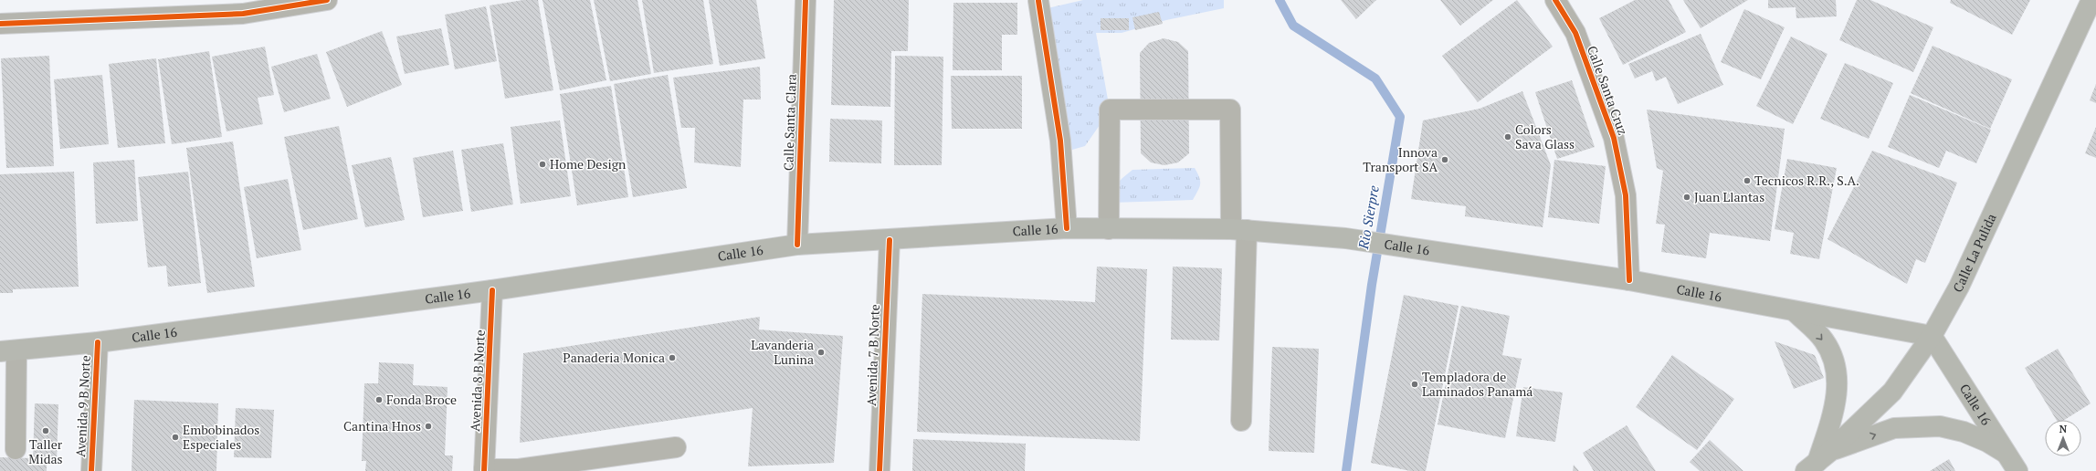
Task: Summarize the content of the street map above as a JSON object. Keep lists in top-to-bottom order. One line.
{"streets":{"main road":["Calle 16","Calle La Pulida"],"street":["Calle Santa Cruz","Calle Santa Clara","Avenida 7 B Norte","Avenida 8 B Norte","Avenida 9 B Norte"]},"crossings":[["Calle Santa Cruz","Calle 16"],["Calle Santa Clara","Calle 16"],["Calle 16","Calle La Pulida"],["Calle 16","Avenida 7 B Norte"],["Calle 16","Avenida 8 B Norte"],["Calle 16","Avenida 9 B Norte"]],"water":["Rio Sierpre"],"places":["Colors Sava Glass","Innova Transport SA","Home Design","Tecnicos R.R., S.A.","Juan Llantas","Lavanderia Lunina","Panaderia Monica","Templadora de Laminados Panamá","Fonda Broce","Cantina Hnos","Taller Midas","Embobinados Especiales"],"north":"top"}
